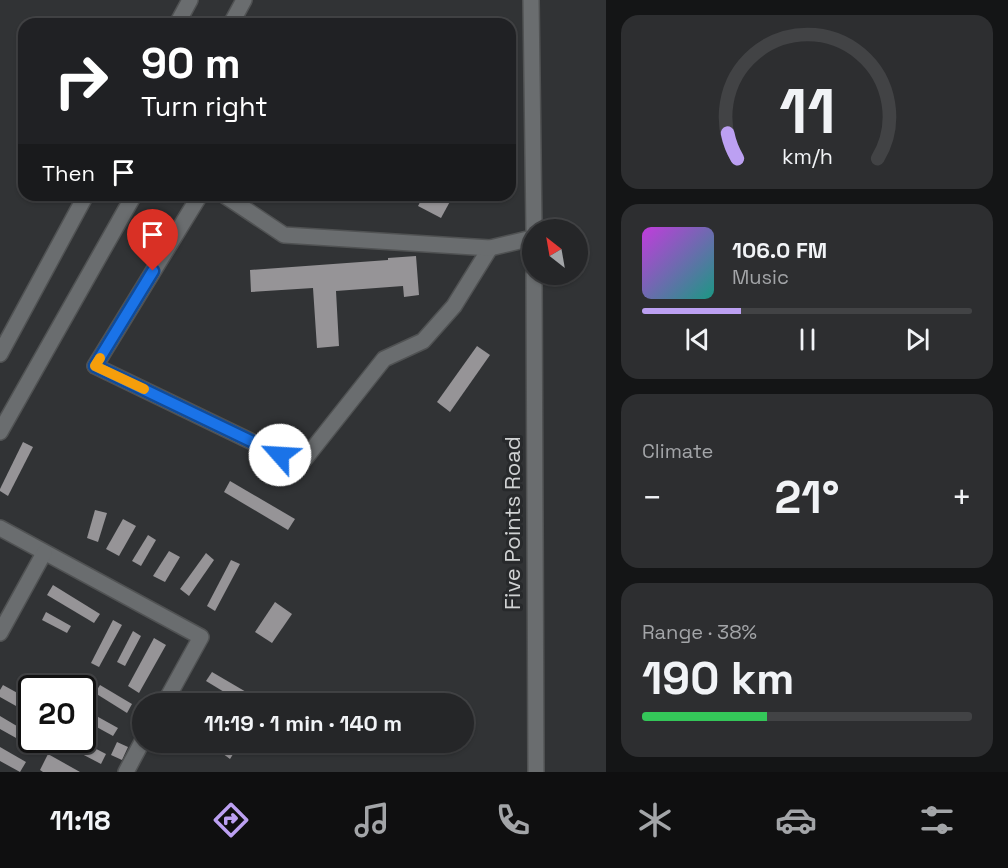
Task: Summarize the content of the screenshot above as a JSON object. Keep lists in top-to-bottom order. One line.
{"streets":{"street":["Five Points Road"]},"north":"top left","page":{"turn":["90 m","Turn right"],"then":"Then","song":["106.0 FM","Music"],"tile":["Climate",["Range · 38%","190 km"]],"heat":["−","21°","+"],"limit":"20","trip":"11:19 · 1 min · 140 m","tabs":"11:18","gauge":["11","km/h"]}}
